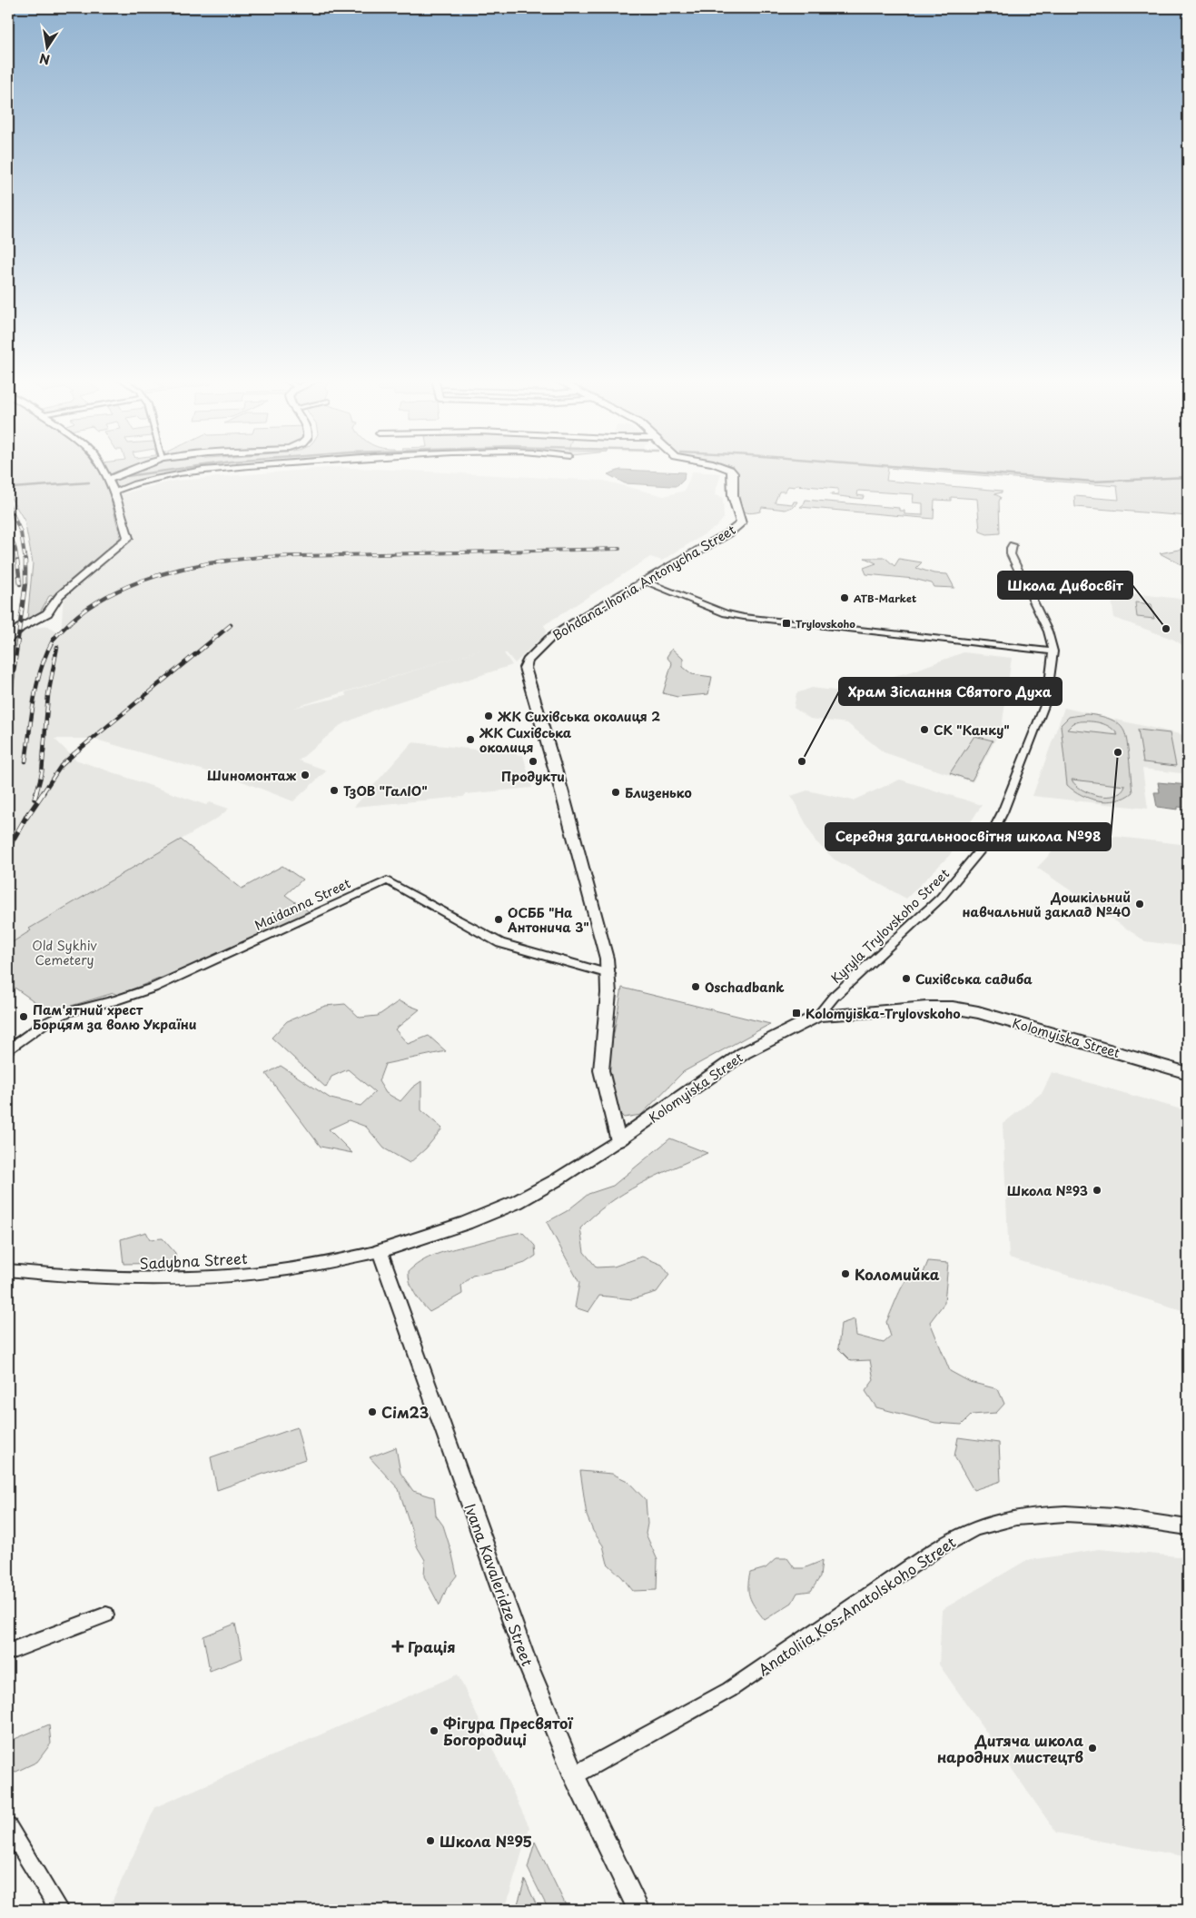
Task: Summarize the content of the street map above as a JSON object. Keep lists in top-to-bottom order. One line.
{"streets":{"main road":["Bohdana-Ihoria Antonycha Street","Kolomyiska Street"],"street":["Maidanna Street","Kyryla Trylovskoho Street","Sadybna Street","Ivana Kavaleridze Street","Anatoliia Kos-Anatolskoho Street"]},"crossings":[["Bohdana-Ihoria Antonycha Street","Maidanna Street"],["Bohdana-Ihoria Antonycha Street","Kolomyiska Street"],["Kyryla Trylovskoho Street","Kolomyiska Street"],["Kolomyiska Street","Sadybna Street"],["Kolomyiska Street","Ivana Kavaleridze Street"],["Sadybna Street","Ivana Kavaleridze Street"],["Ivana Kavaleridze Street","Anatoliia Kos-Anatolskoho Street"]],"parks":["Old Sykhiv Cemetery"],"places":{"other":["ATB-Market","Школа Дивосвіт","ЖК Сихівська околиця 2","СК \"Канку\"","ЖК Сихівська околиця","Середня загальноосвітня школа №98","Продукти","Храм Зіслання Святого Духа","Шиномонтаж","ТзОВ \"ГалІО\"","Близенько","Дошкільний навчальний заклад №40","ОСББ \"На Антонича 3\"","Сихівська садиба","Oschadbank","Пам'ятний хрест Борцям за волю України","Школа №93","Коломийка","Сім23","Фігура Пресвятої Богородиці","Дитяча школа народних мистецтв","Школа №95"],"transit":["Trylovskoho","Kolomyiska-Trylovskoho"],"health":["Грація"]},"north":"bottom"}
